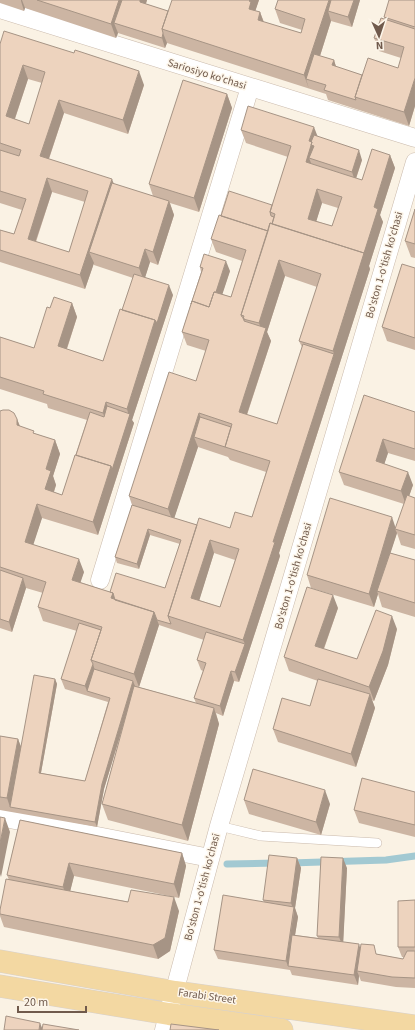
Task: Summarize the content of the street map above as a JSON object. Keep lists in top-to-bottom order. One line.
{"streets":{"main road":["Farabi Street"],"street":["Sariosiyo ko'chasi","Bo'ston 1-o'tish ko'chasi"]},"crossings":[["Bo'ston 1-o'tish ko'chasi","Farabi Street"]],"scale_bar":"20 m","north":"bottom"}
